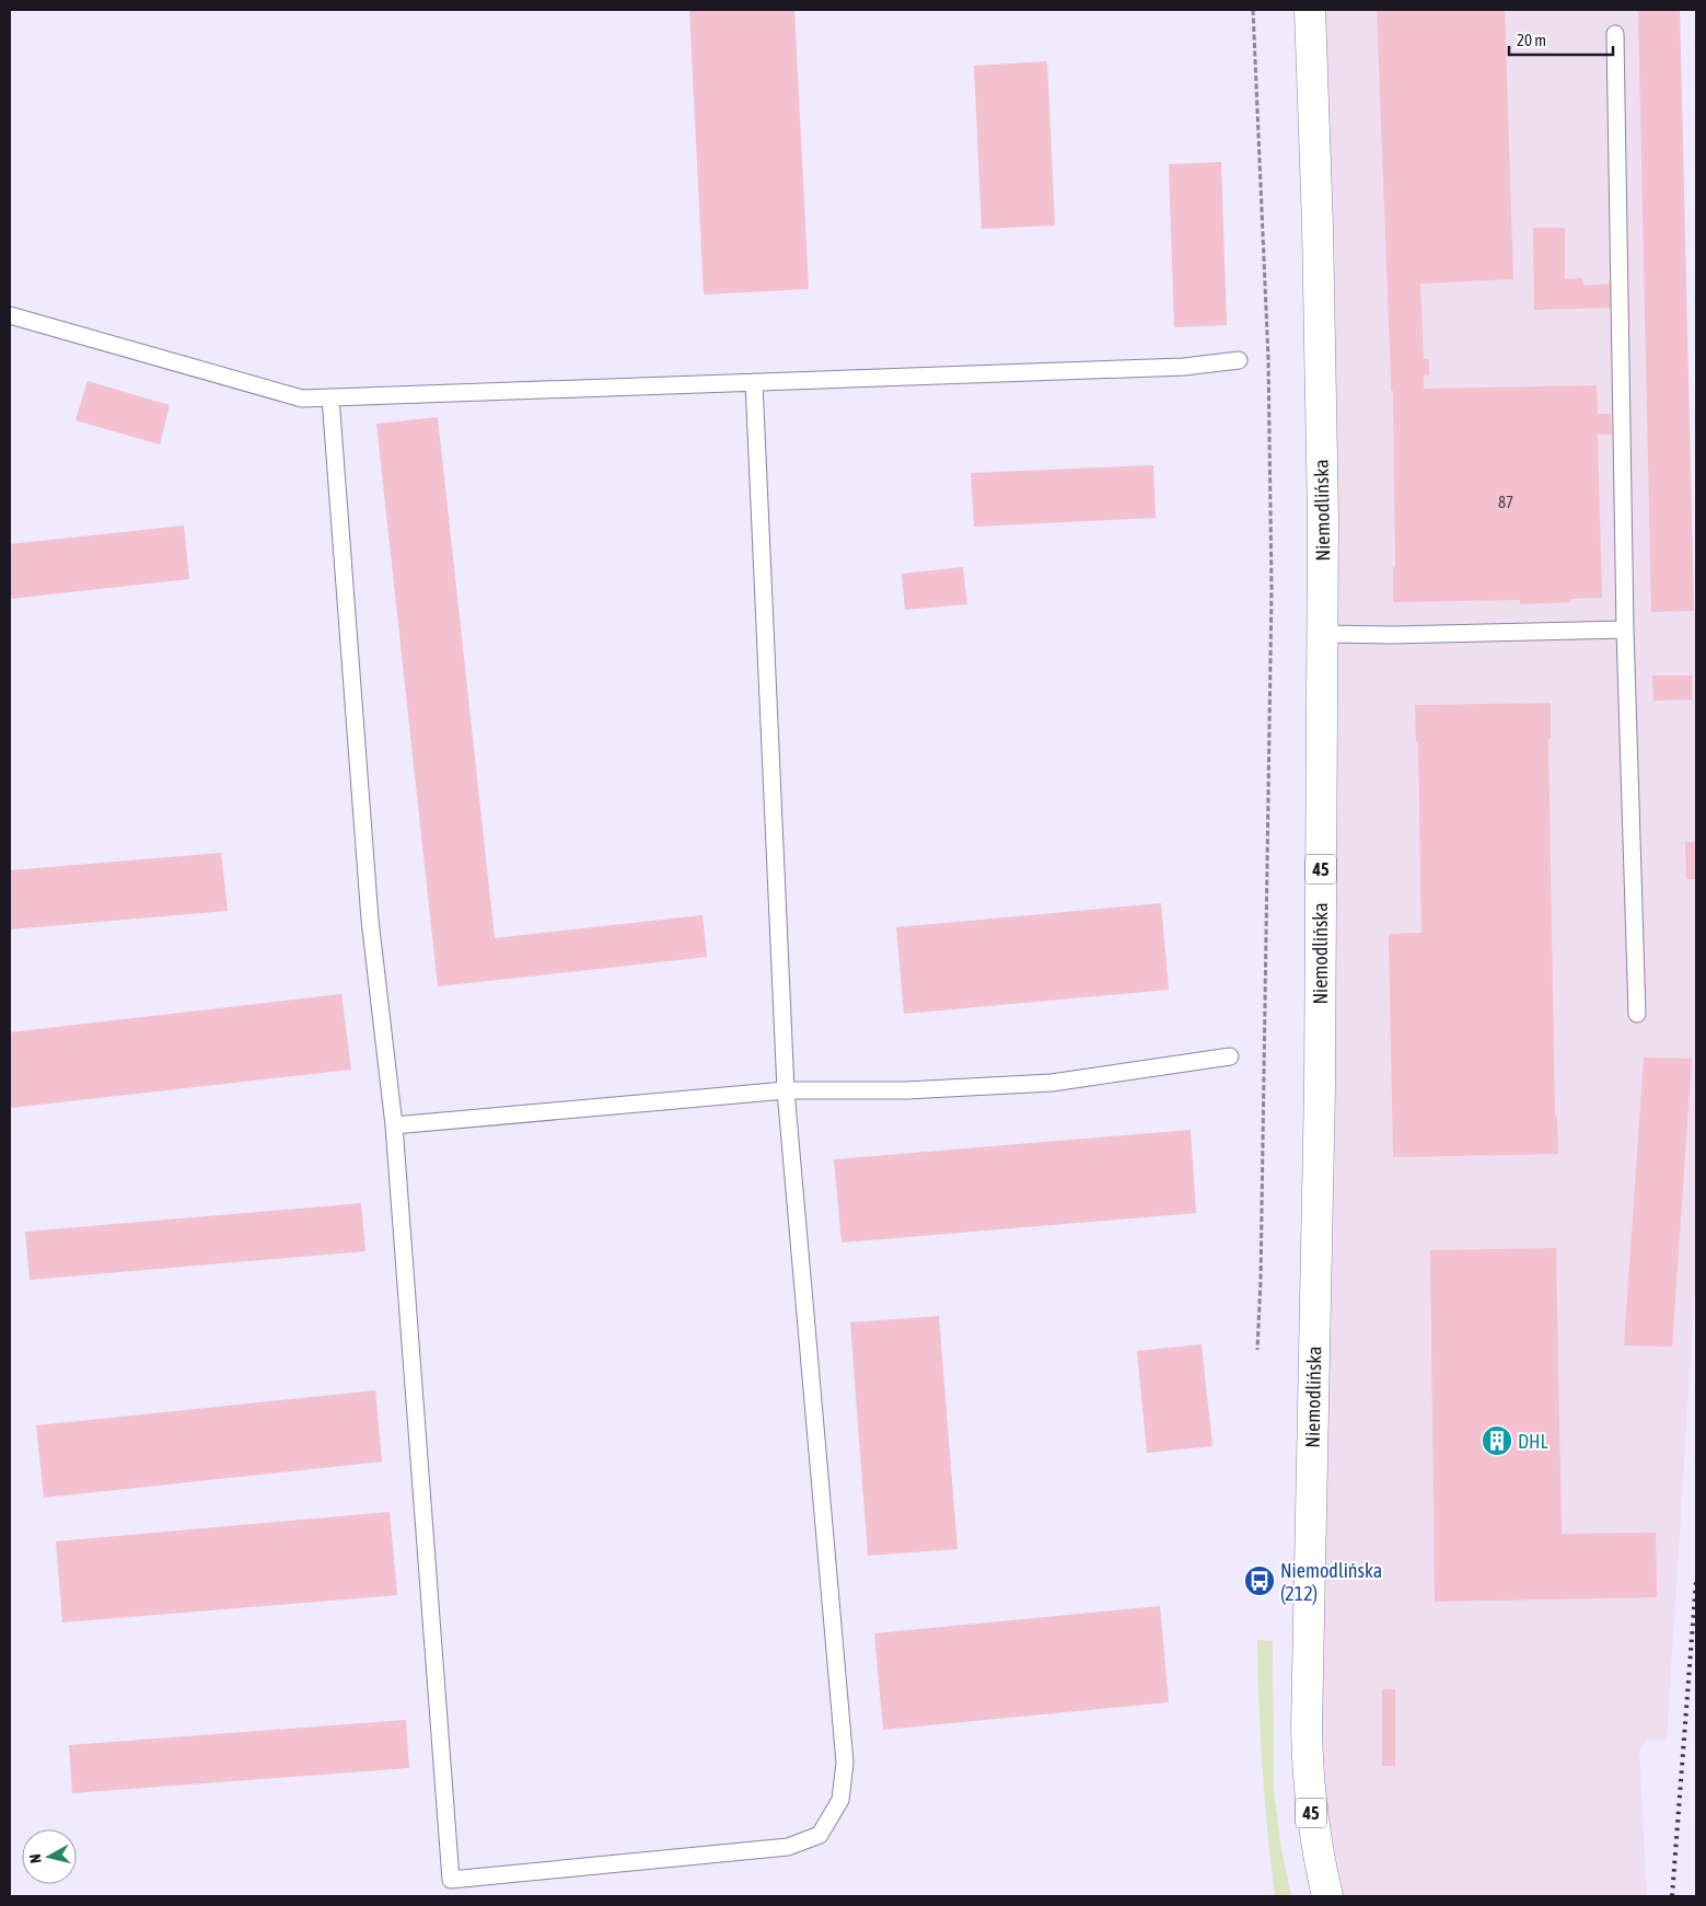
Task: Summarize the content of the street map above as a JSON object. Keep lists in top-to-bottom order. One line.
{"streets":{"main road":["Niemodlińska","45"]},"places":{"building":["DHL"],"bus stop":["Niemodlińska (212)"]},"house_numbers":["87"],"scale_bar":"20 m","north":"left"}
